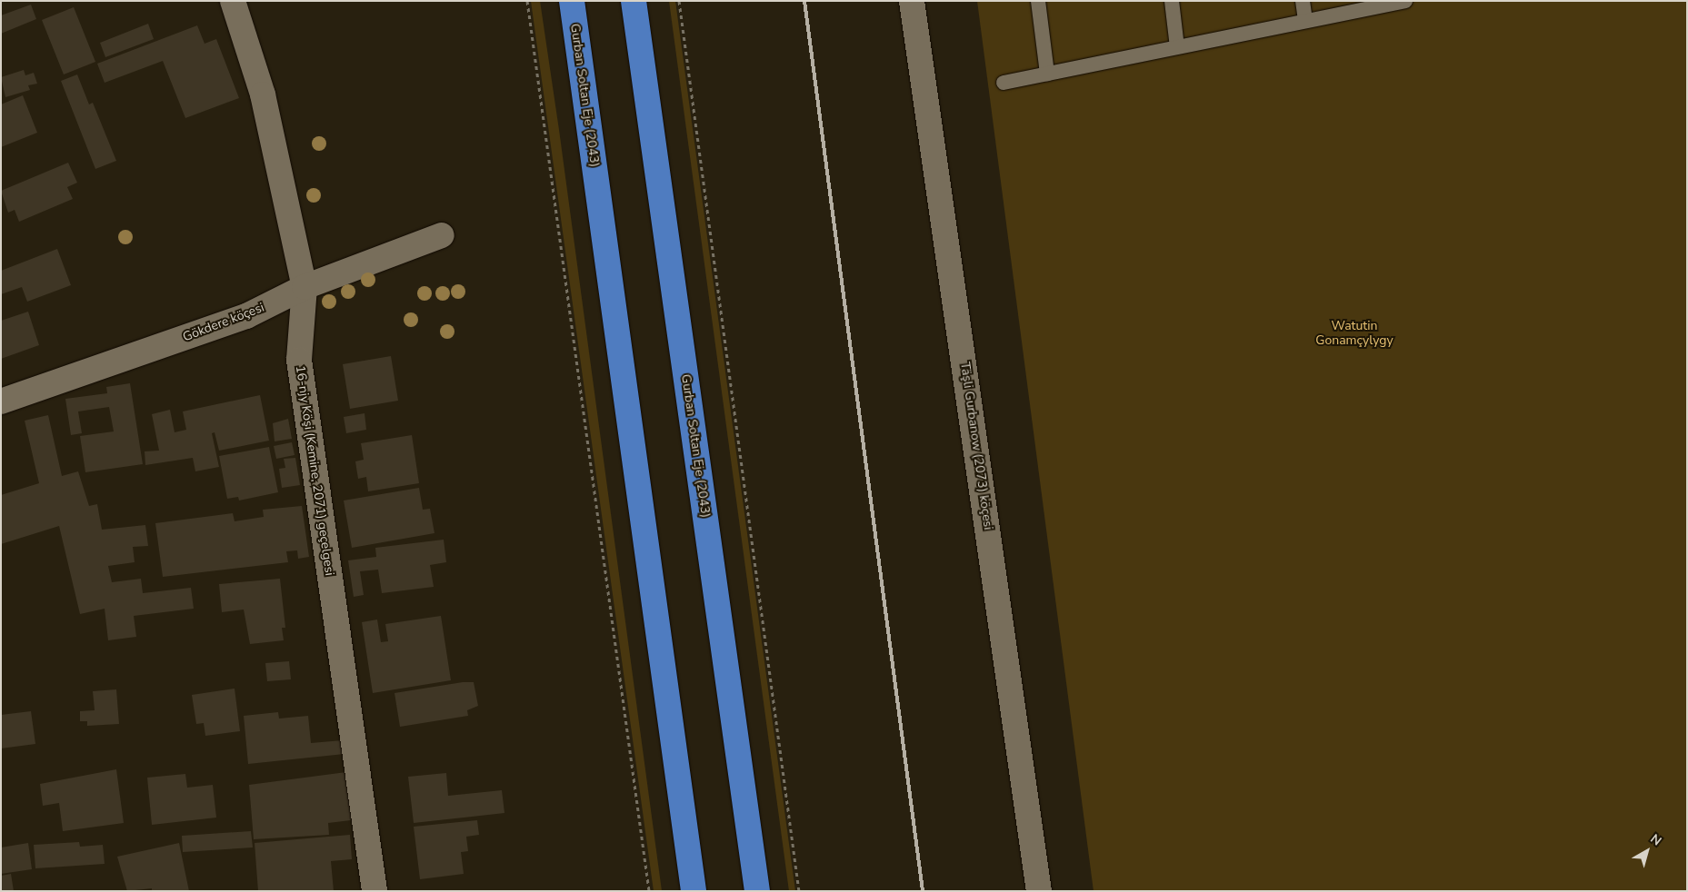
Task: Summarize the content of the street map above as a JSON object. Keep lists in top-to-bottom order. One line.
{"streets":{"highway":["Gurban Soltan Eje (2043)"],"street":["Gökdere köçesi","Täşli Gurbanow (2073) köçesi","16-njy Köşi (Kemine, 2071) geçelgesi"]},"crossings":[["Gökdere köçesi","16-njy Köşi (Kemine, 2071) geçelgesi"]],"parks":["Watutin Gonamçylygy"],"north":"top right"}
